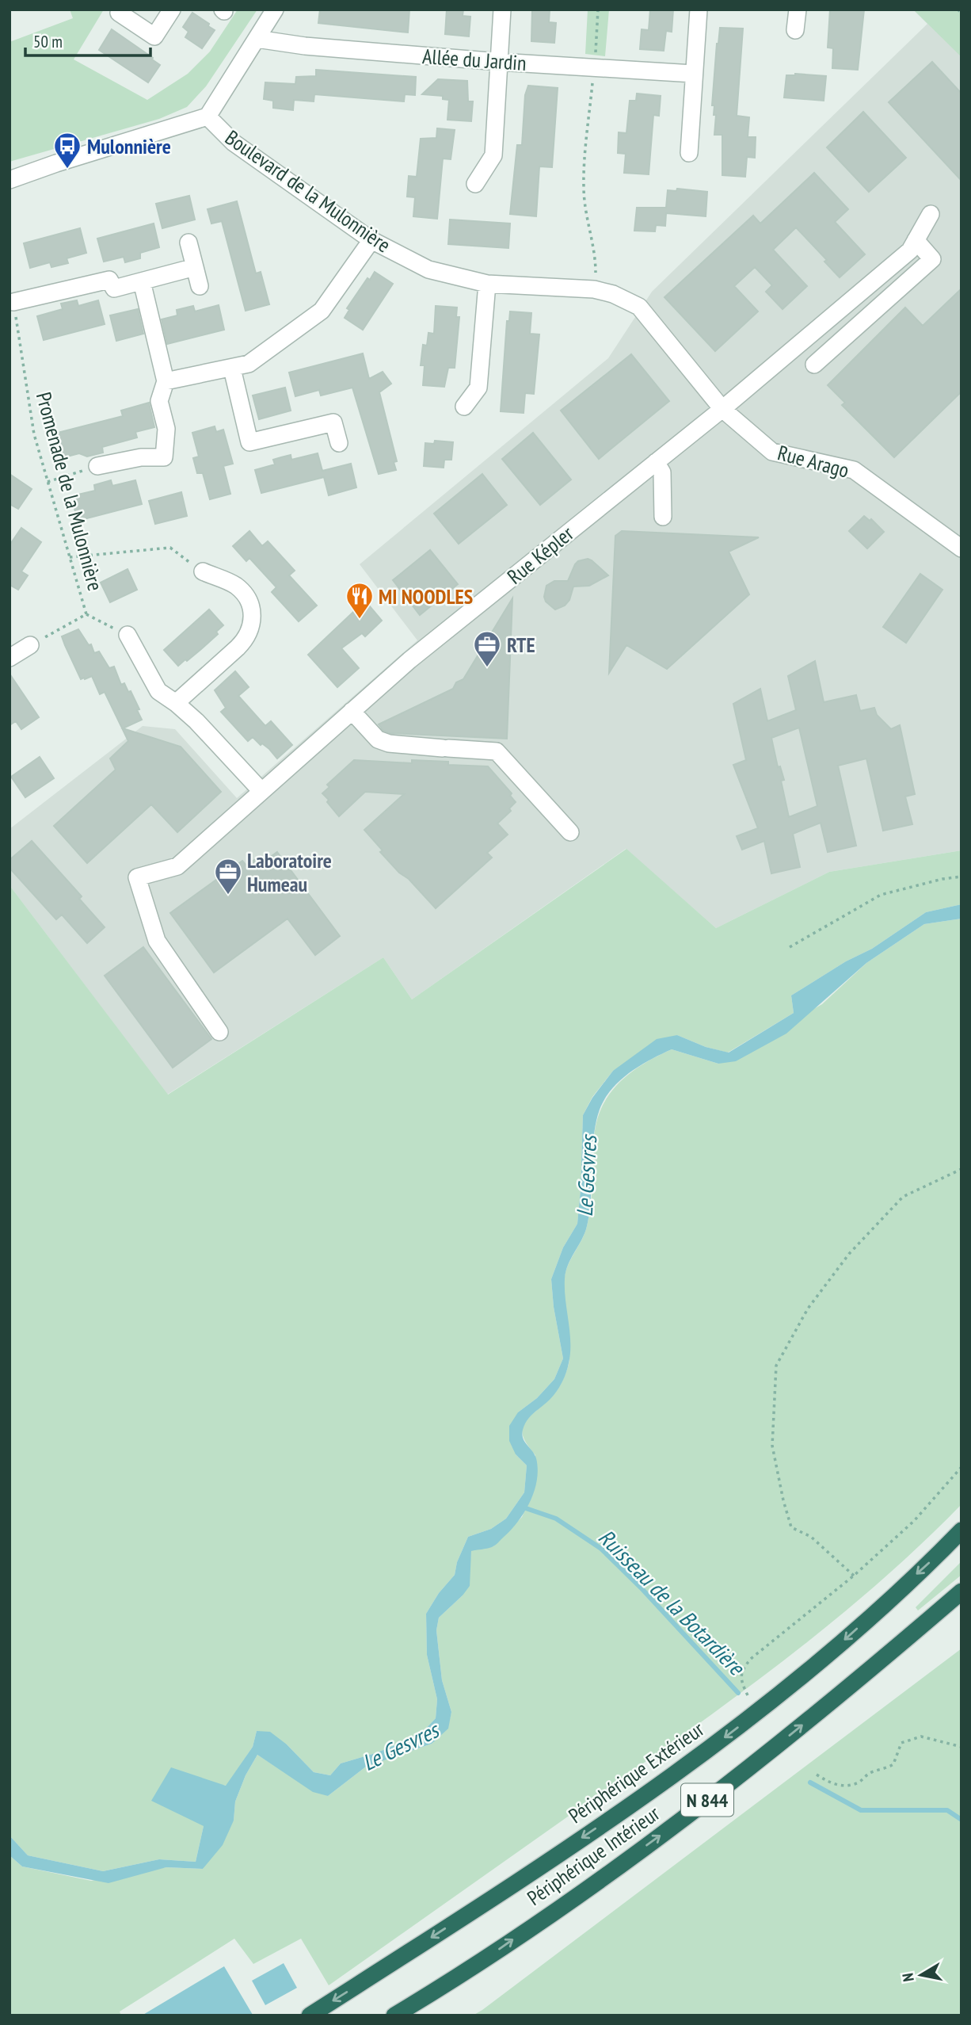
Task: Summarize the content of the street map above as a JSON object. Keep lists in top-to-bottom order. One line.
{"streets":{"highway":["Périphérique Extérieur","N 844","Périphérique Intérieur"],"street":["Allée du Jardin","Boulevard de la Mulonnière","Rue Arago","Rue Képler"],"path":["Promenade de la Mulonnière"]},"crossings":[["Boulevard de la Mulonnière","Rue Arago"],["Boulevard de la Mulonnière","Rue Képler"],["Rue Arago","Rue Képler"]],"one_way":["Périphérique Extérieur","Périphérique Intérieur"],"water":["Le Gesvres","Ruisseau de la Botardière"],"places":{"bus stop":["Mulonnière"],"restaurant":["MI NOODLES"],"office":["RTE","Laboratoire Humeau"]},"scale_bar":"50 m","north":"left"}
